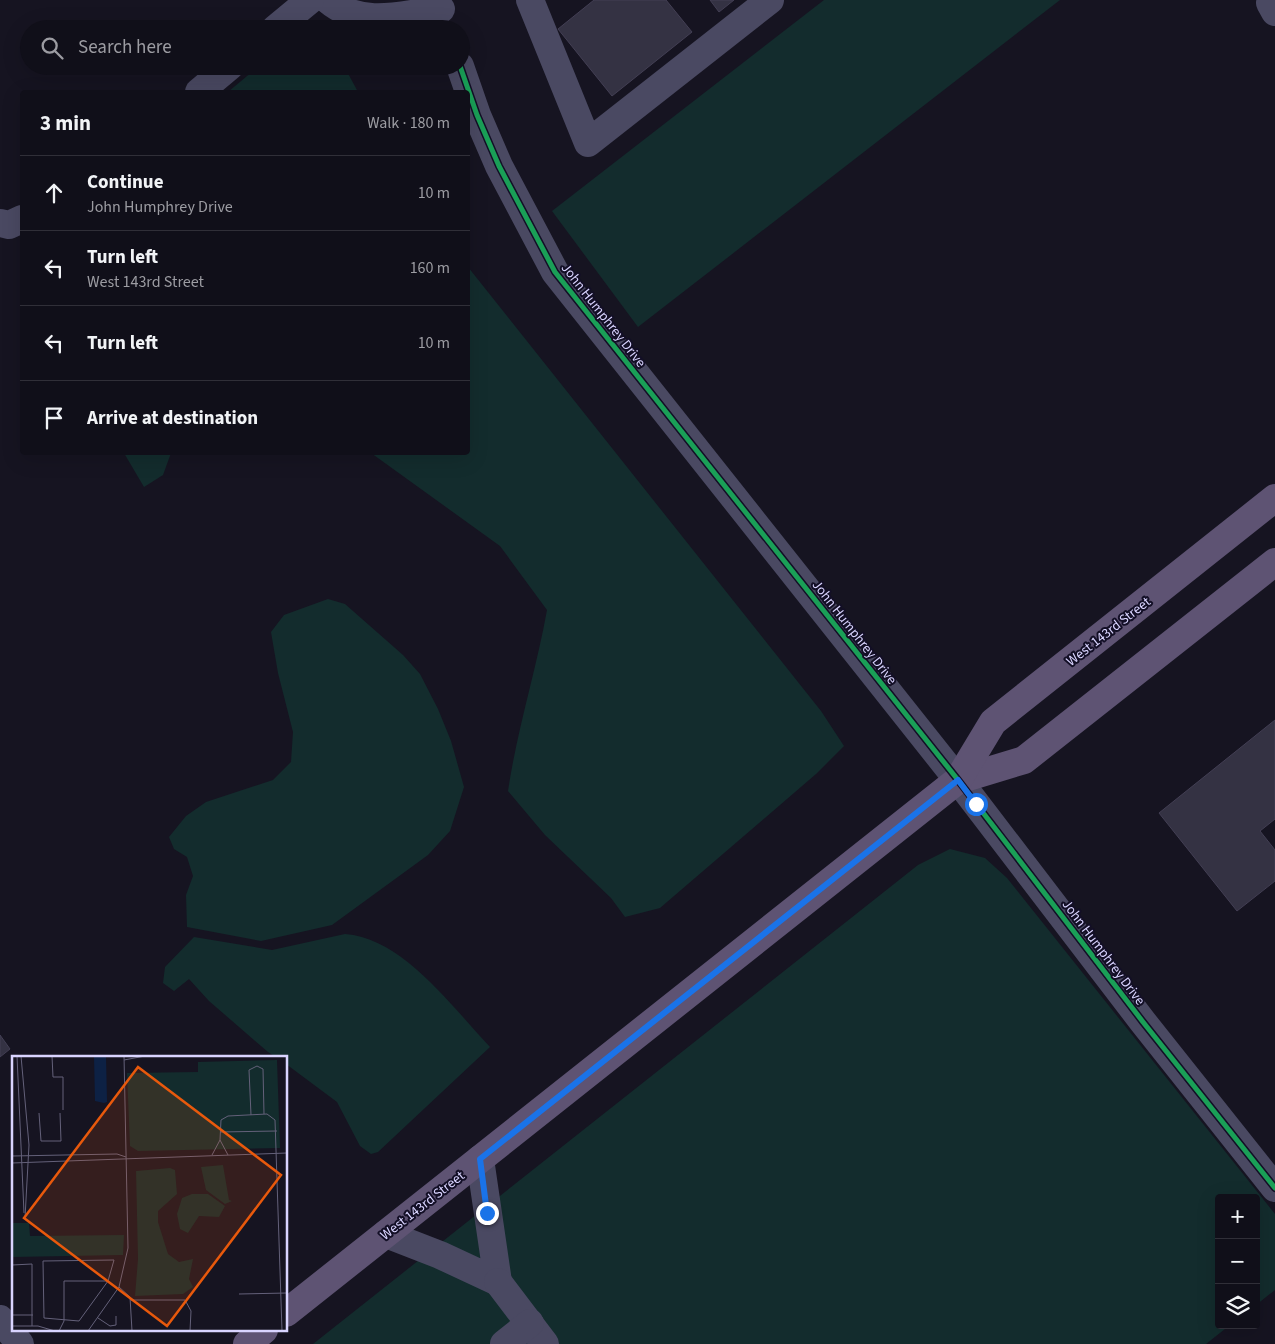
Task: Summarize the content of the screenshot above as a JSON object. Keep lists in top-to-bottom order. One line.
{"streets":{"main road":["West 143rd Street"],"street":["John Humphrey Drive"]},"crossings":[["John Humphrey Drive","West 143rd Street"]],"page":{"search":"Search here","heading":["3 min","Walk · 180 m"],"list":[["Continue","John Humphrey Drive","10 m"],["Turn left","West 143rd Street","160 m"],["Turn left","10 m"],"Arrive at destination"],"map_buttons":["+","−"]}}
